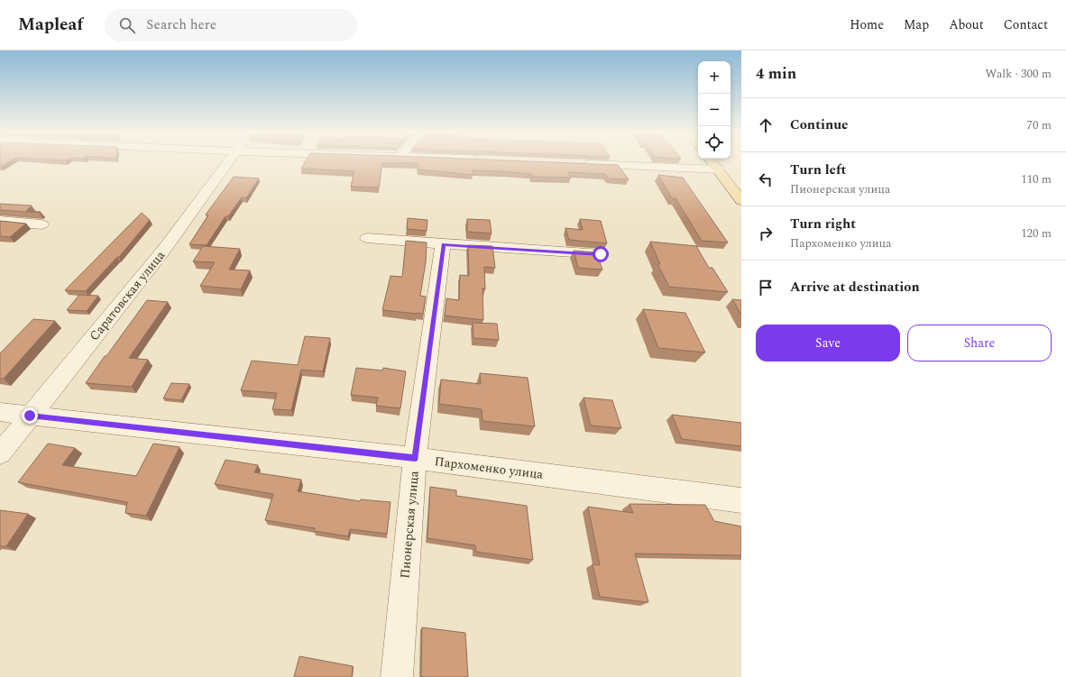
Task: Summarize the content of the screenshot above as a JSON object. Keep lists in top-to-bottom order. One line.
{"streets":{"street":["Саратовская улица","Пархоменко улица","Пионерская улица"]},"crossings":[["Саратовская улица","Пархоменко улица"],["Пархоменко улица","Пионерская улица"]],"page":{"header":"Mapleaf","search":"Search here","nav":["Home","Map","About","Contact"],"heading":["4 min","Walk · 300 m"],"map_buttons":["+","−"],"list":[["Continue","70 m"],["Turn left","Пионерская улица","110 m"],["Turn right","Пархоменко улица","120 m"],"Arrive at destination"],"buttons":["Save","Share"]}}
